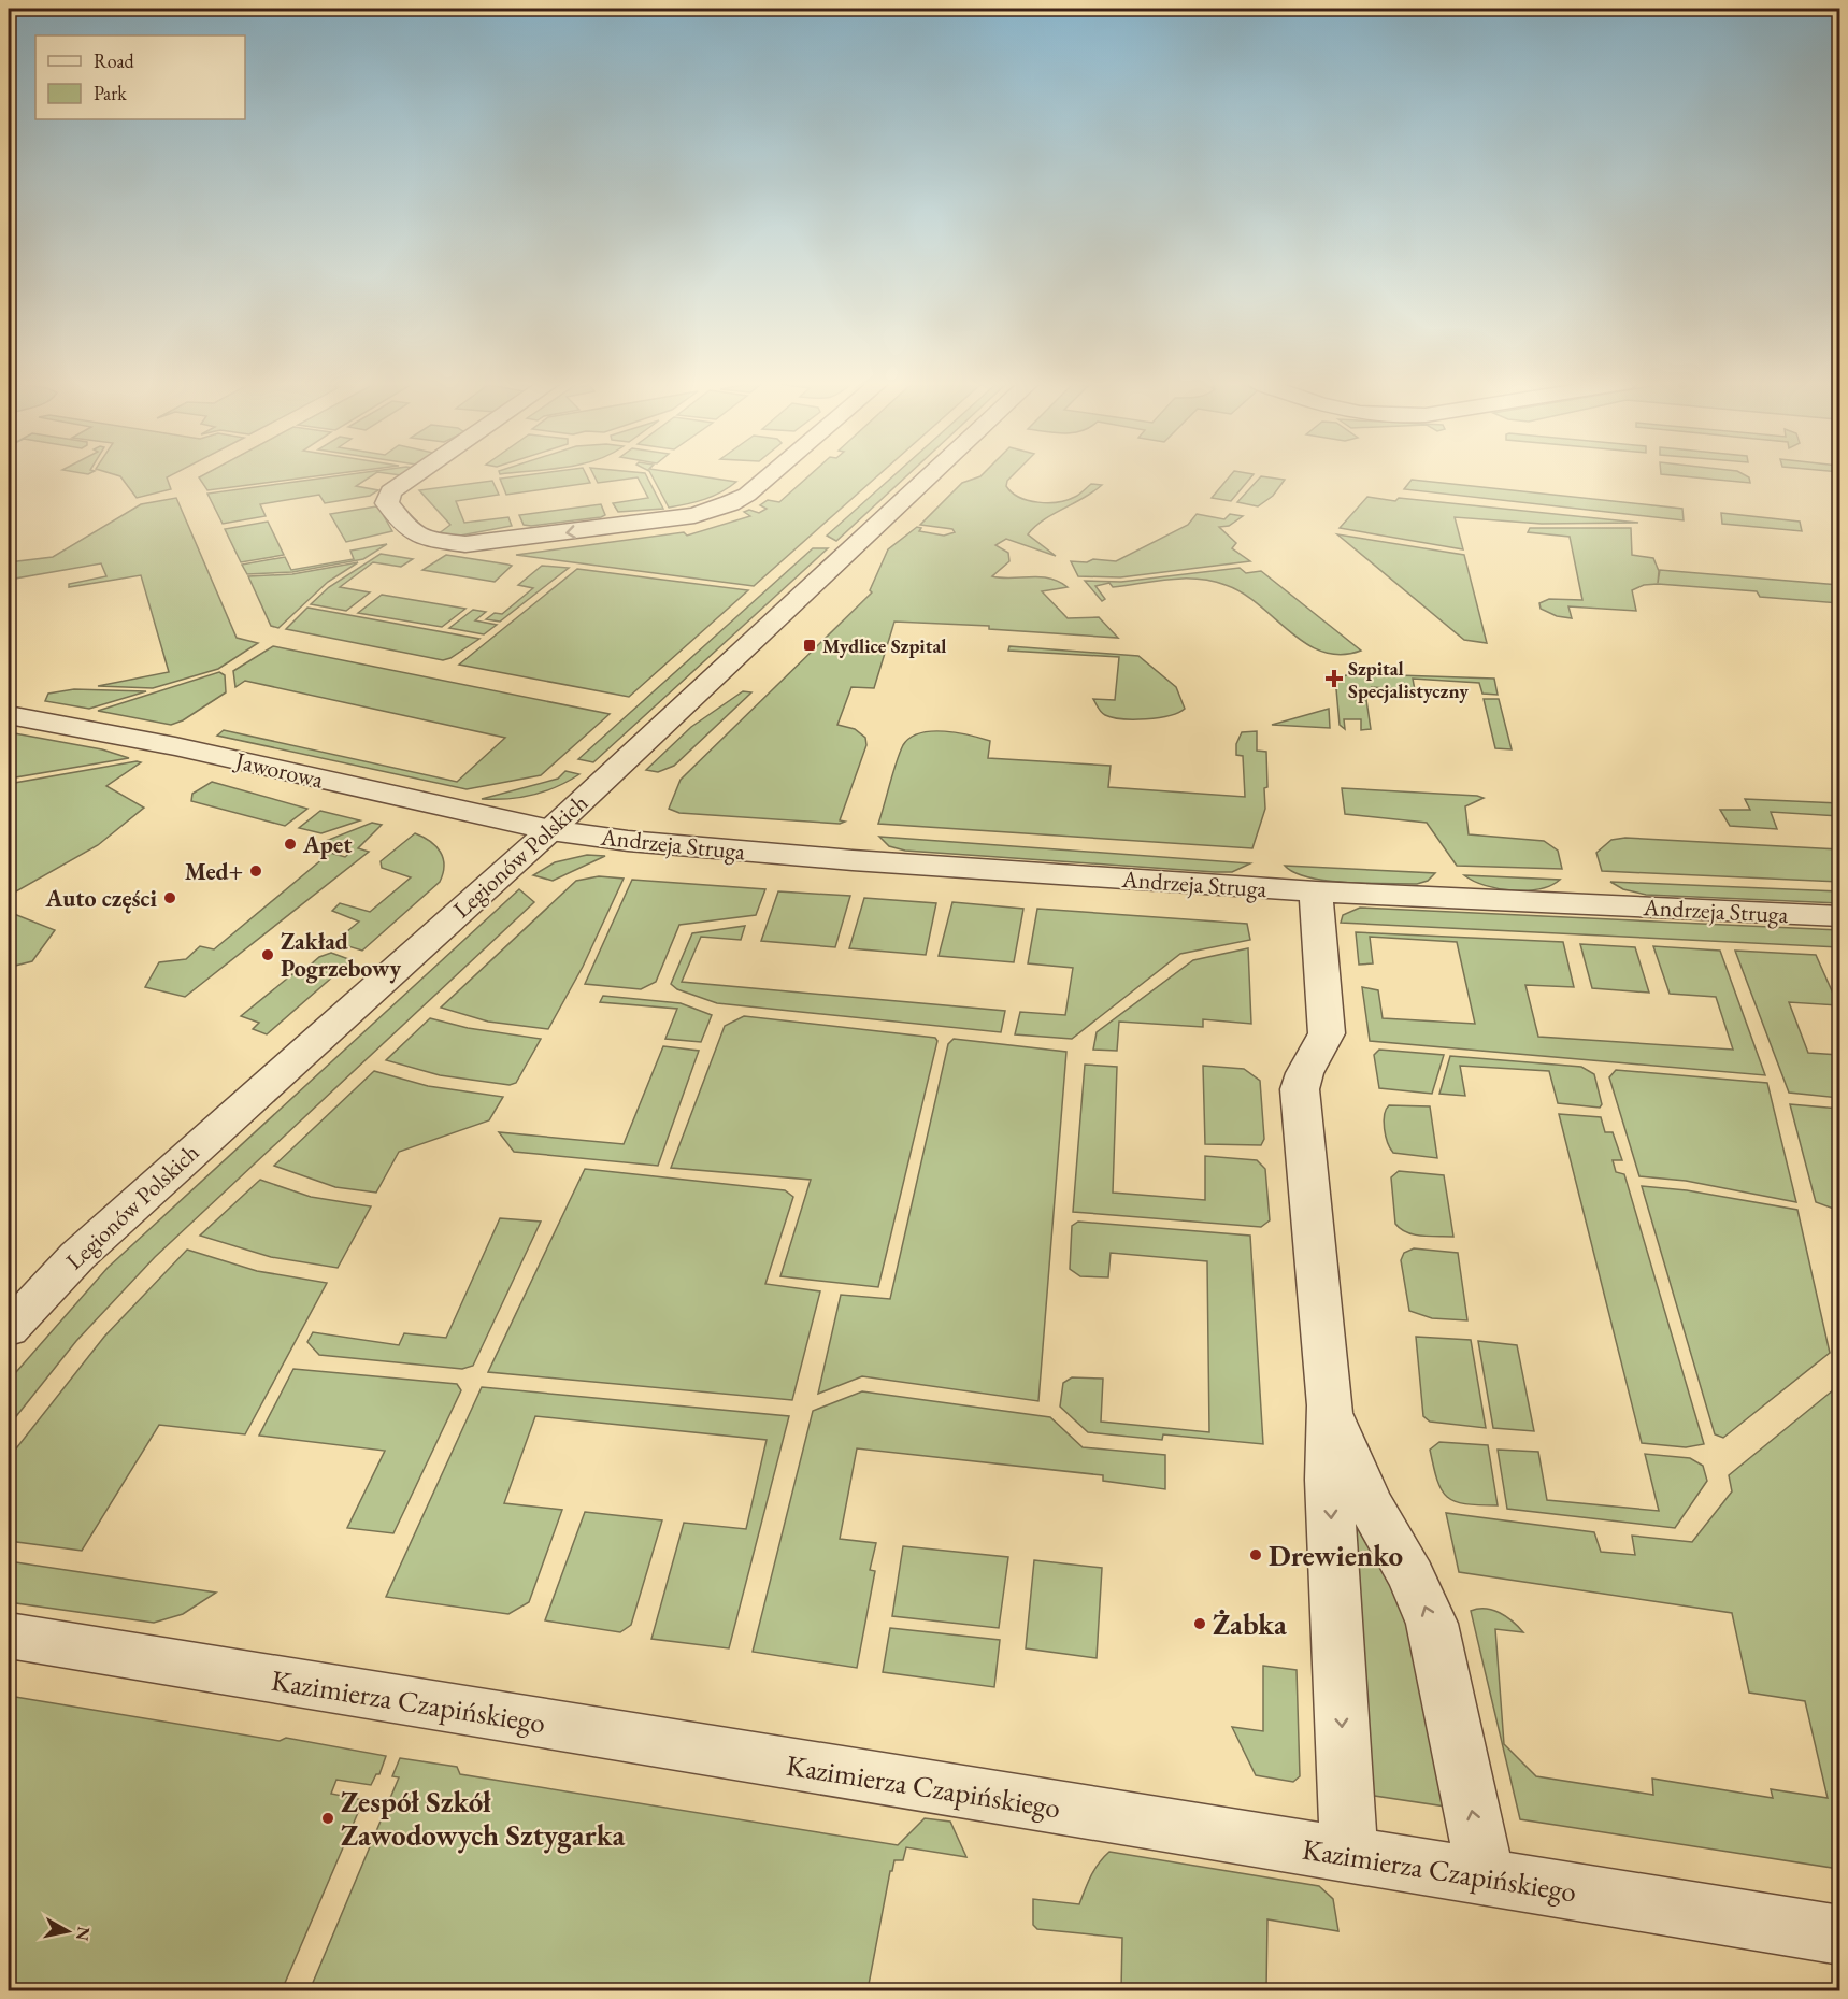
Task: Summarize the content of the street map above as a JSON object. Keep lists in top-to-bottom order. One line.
{"streets":{"street":["Jaworowa","Andrzeja Struga","Legionów Polskich","Kazimierza Czapińskiego"]},"crossings":[["Jaworowa","Andrzeja Struga"],["Jaworowa","Legionów Polskich"],["Andrzeja Struga","Legionów Polskich"]],"places":{"transit":["Mydlice Szpital"],"health":["Szpital Specjalistyczny"],"other":["Apet","Med+","Auto części","Zakład Pogrzebowy","Drewienko","Żabka","Zespół Szkół Zawodowych Sztygarka"]},"legend":["Road","Park"],"north":"right"}
